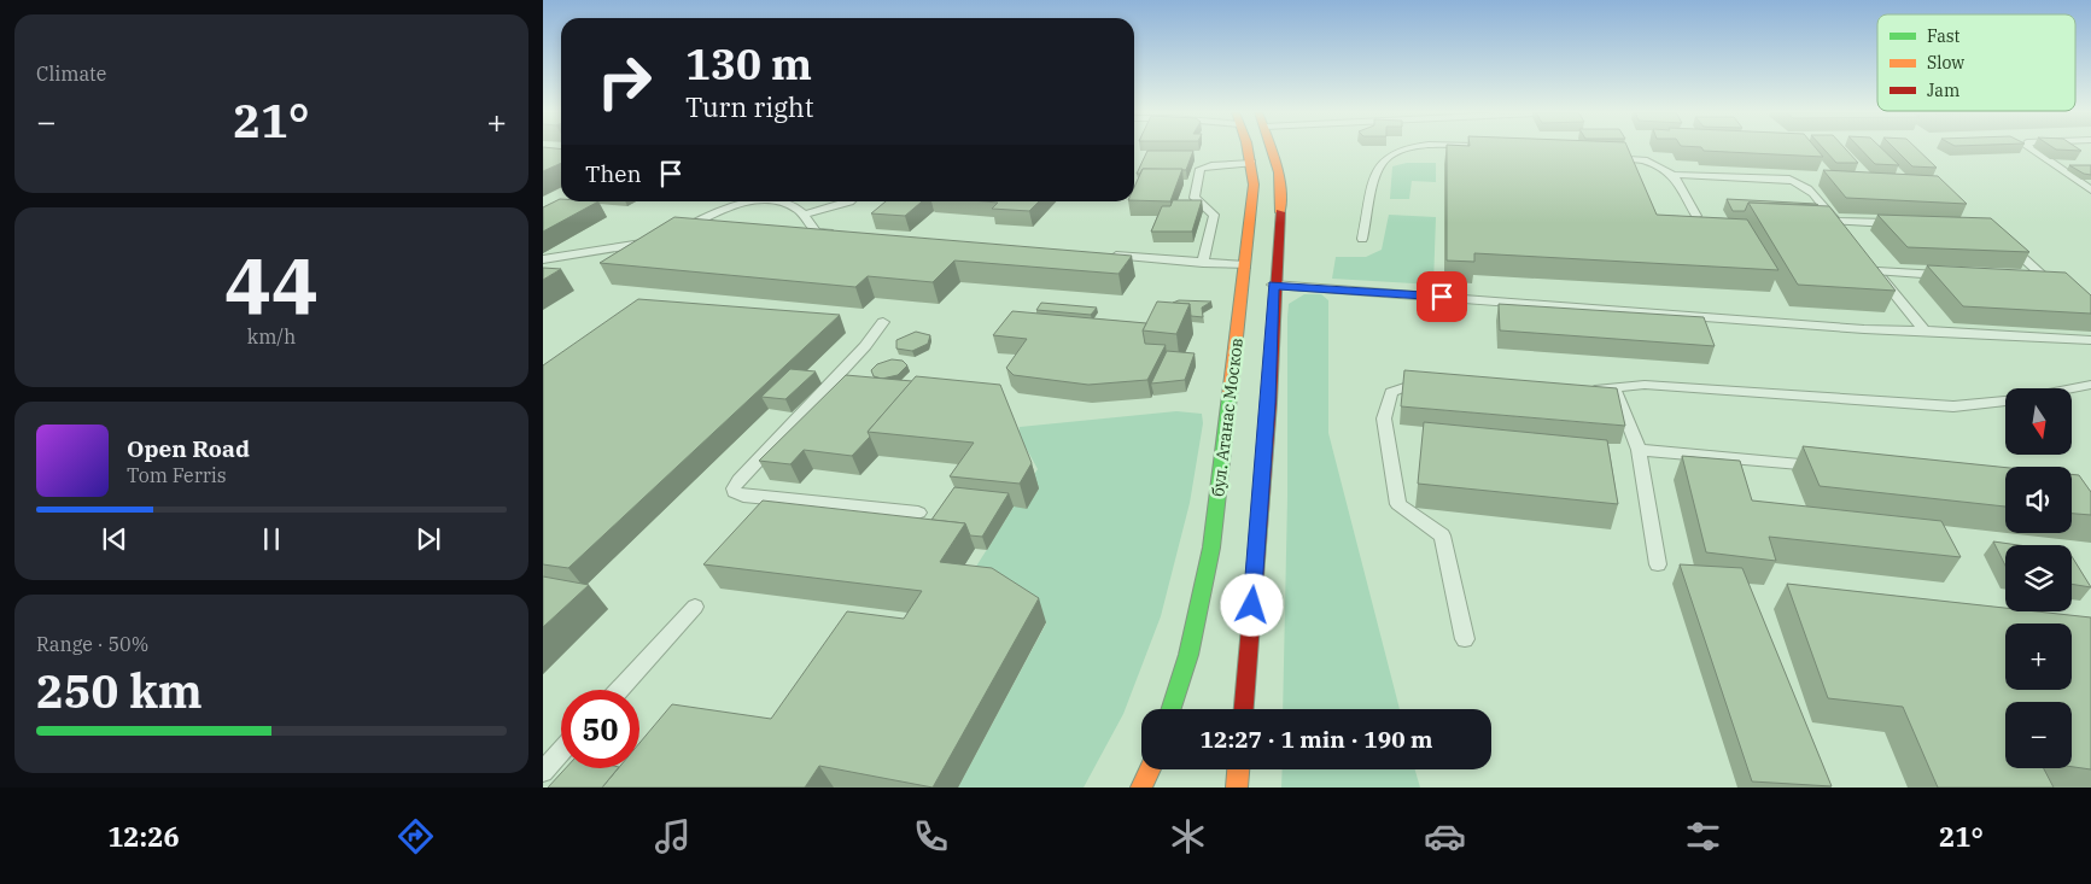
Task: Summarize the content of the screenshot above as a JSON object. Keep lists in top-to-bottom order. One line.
{"streets":{"main road":["бул. Атанас Москов"]},"legend":["Fast","Slow","Jam"],"north":"bottom","page":{"tile":["Climate",["44","km/h"],["Range · 50%","250 km"]],"turn":["130 m","Turn right"],"heat":["−","21°","+"],"then":"Then","map_buttons":["+","−"],"song":["Open Road","Tom Ferris"],"limit":"50","trip":"12:27 · 1 min · 190 m","tabs":["12:26","21°"]}}
